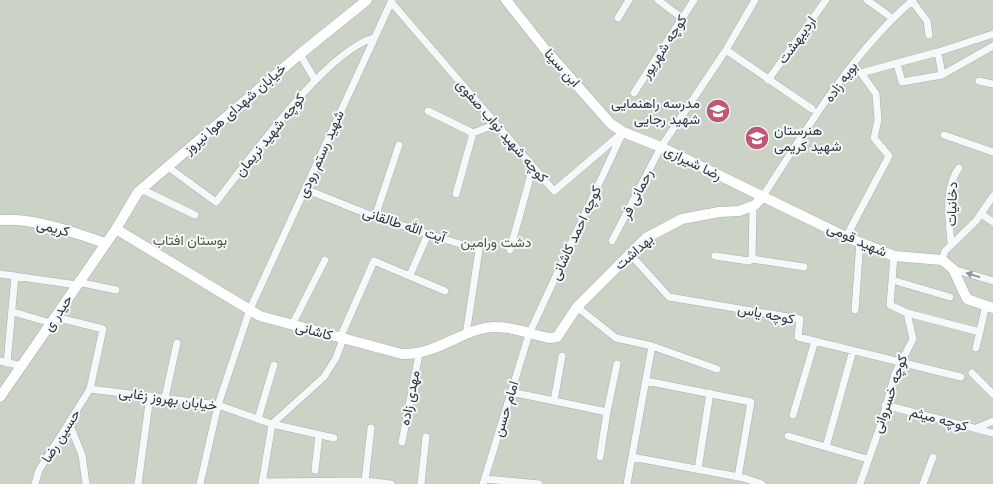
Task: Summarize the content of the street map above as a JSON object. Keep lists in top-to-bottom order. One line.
{"streets":{"street":["اردیبهشت","کوچه شهریور","ابن سینا","بویه زاده","خیابان شهدای هوا نیروز","کوچه شهید نواب صفوی","کوچه شهید نریمان","شهید رستم رودی","رضا شیرازی","رحمانی فر","دخانیات","آیت الله طالقانی","کریمی","کوچه احمد کاشانی","شهید قومی","بهداشت","حیدر ی","کوچه یاس","کاشانی","کوچه خسروانی","مهدی زاده","خیابان بهروز زغابی","امام حسن","کوچه میثم","حسین رضا"]},"crossings":[["ابن سینا","کوچه شهید نواب صفوی"],["ابن سینا","رضا شیرازی"],["ابن سینا","کوچه احمد کاشانی"],["بویه زاده","رضا شیرازی"],["بویه زاده","شهید قومی"],["خیابان شهدای هوا نیروز","کوچه شهید نریمان"],["خیابان شهدای هوا نیروز","حیدر ی"],["خیابان شهدای هوا نیروز","کاشانی"],["کوچه شهید نواب صفوی","شهید رستم رودی"],["کوچه شهید نواب صفوی","رضا شیرازی"],["کوچه شهید نواب صفوی","کوچه احمد کاشانی"],["کوچه شهید نریمان","شهید رستم رودی"],["شهید رستم رودی","آیت الله طالقانی"],["شهید رستم رودی","کاشانی"],["رضا شیرازی","رحمانی فر"],["رضا شیرازی","کوچه احمد کاشانی"],["رضا شیرازی","شهید قومی"],["آیت الله طالقانی","کاشانی"],["کریمی","حیدر ی"],["کوچه احمد کاشانی","بهداشت"],["کوچه احمد کاشانی","کاشانی"],["کوچه احمد کاشانی","امام حسن"],["بهداشت","کوچه یاس"],["بهداشت","کاشانی"],["بهداشت","امام حسن"],["حیدر ی","کاشانی"],["حیدر ی","حسین رضا"],["کوچه یاس","کوچه خسروانی"],["کاشانی","مهدی زاده"],["کاشانی","امام حسن"],["کوچه خسروانی","کوچه میثم"],["خیابان بهروز زغابی","حسین رضا"]],"parks":["بوستان افتاب","دشت ورامین"],"places":{"school or university":["مدرسه راهنمایی شهید رجایی","هنرستان شهید کریمی"]}}
